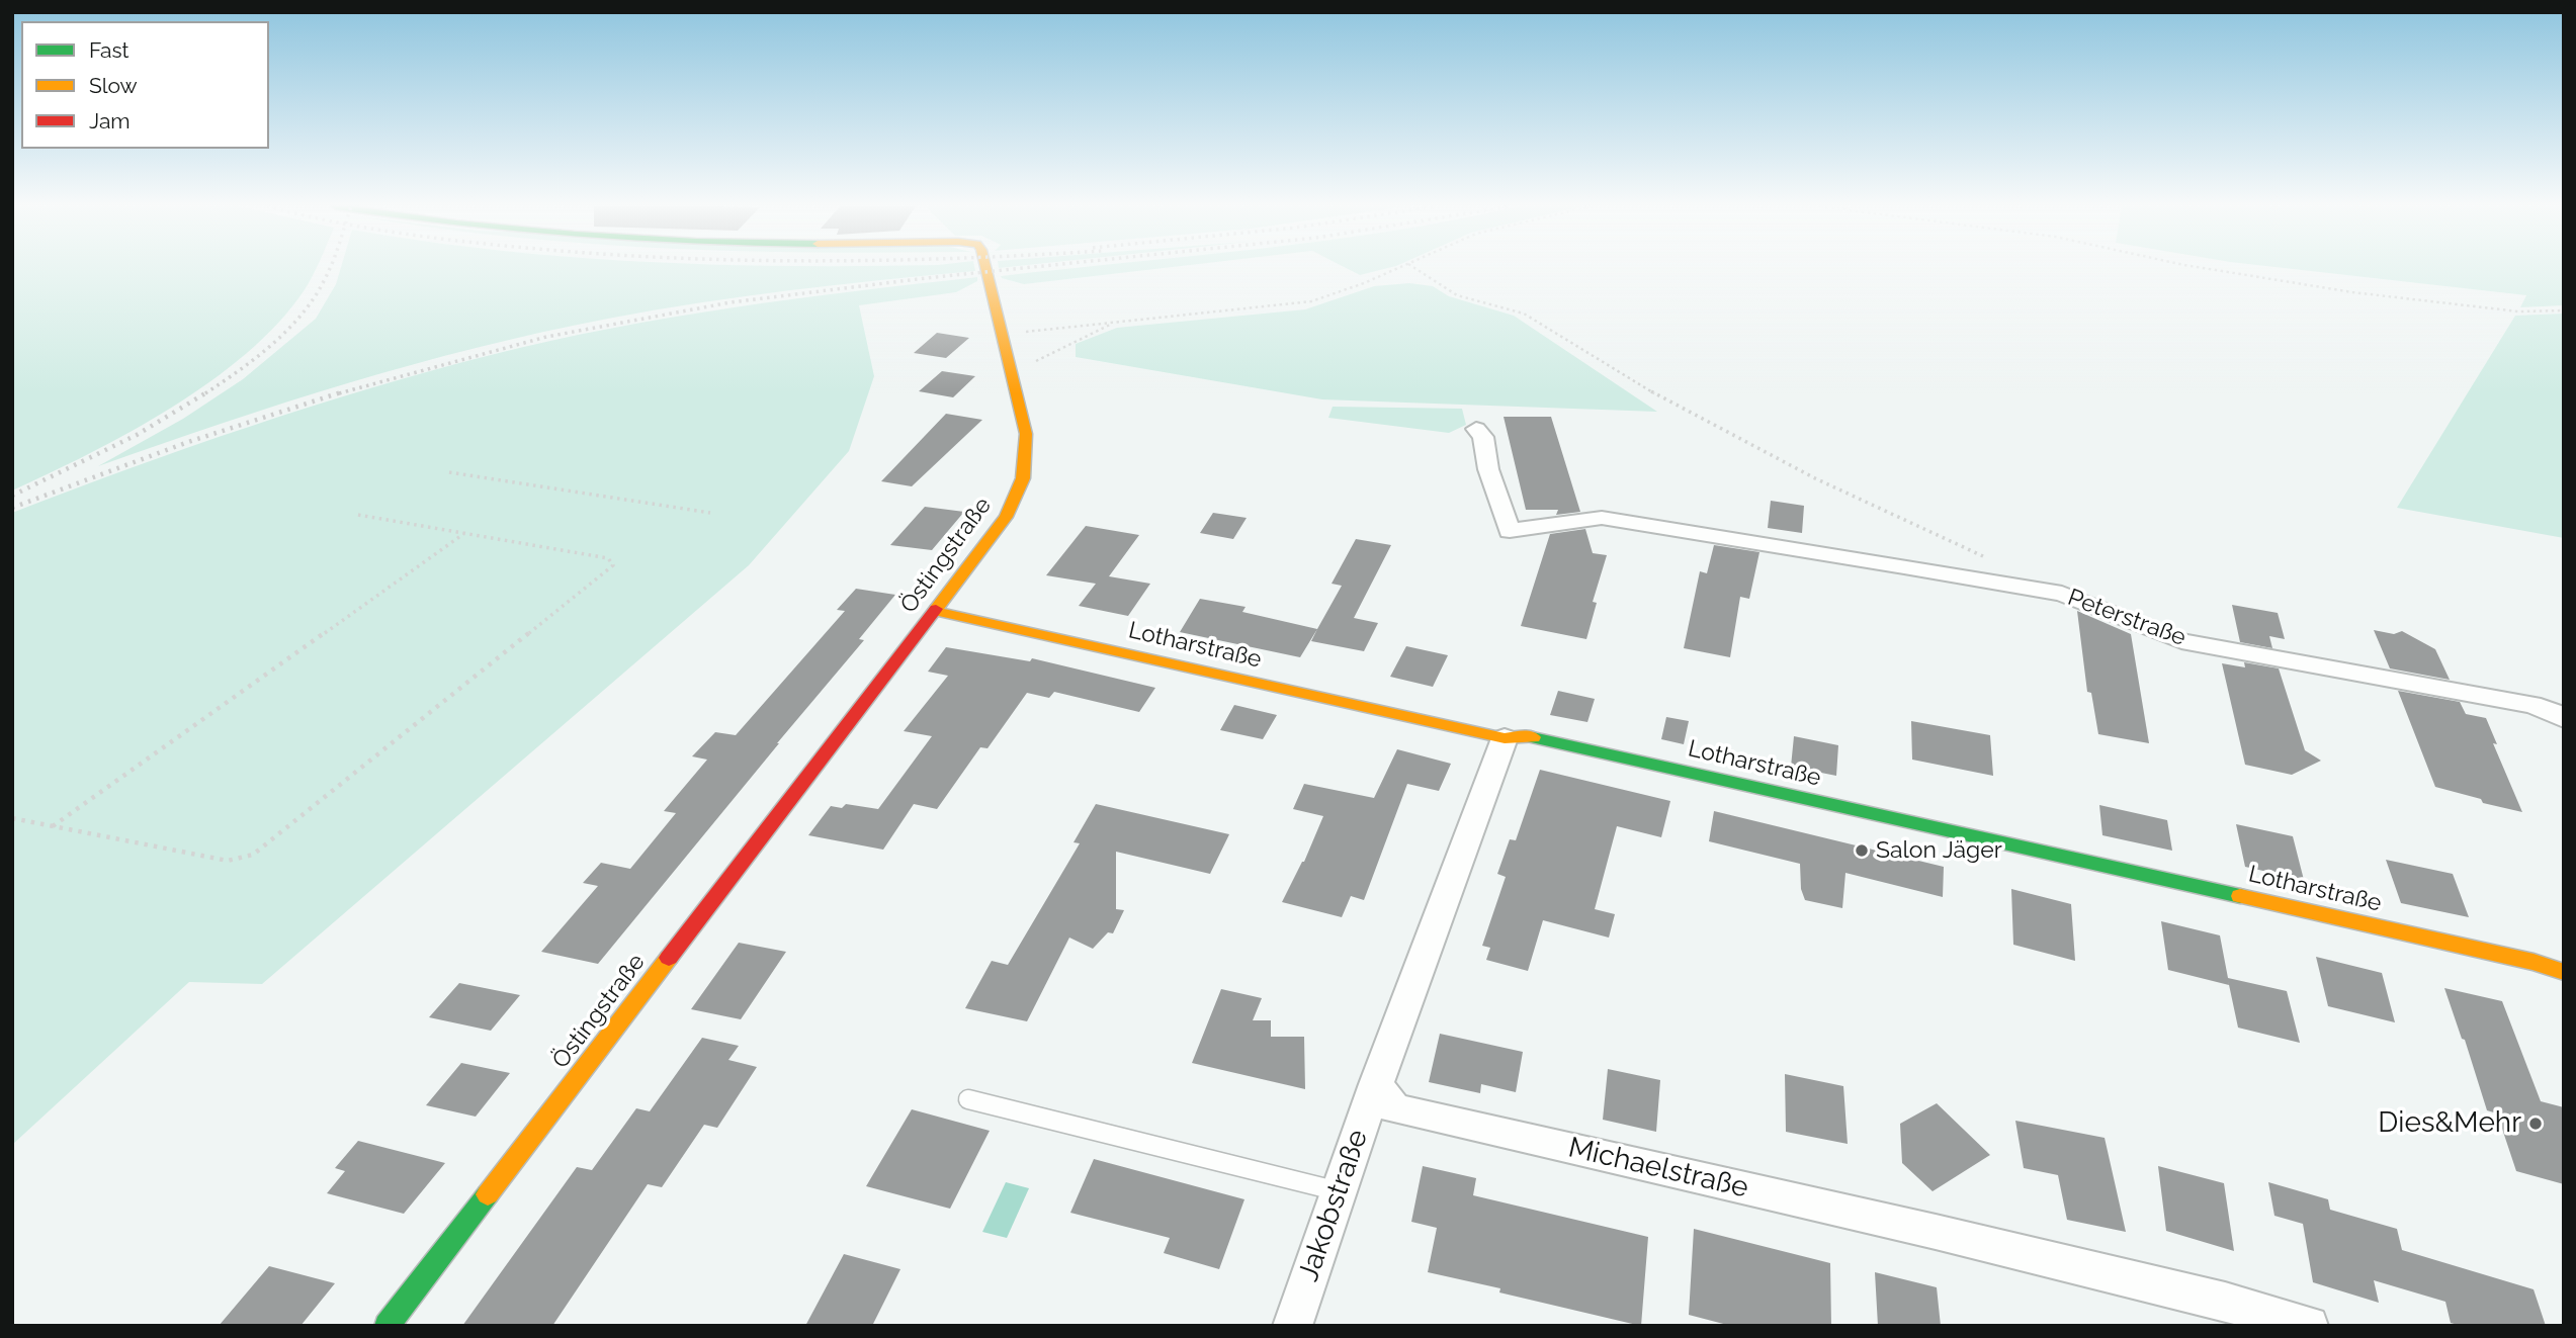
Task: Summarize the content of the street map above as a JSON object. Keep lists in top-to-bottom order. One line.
{"streets":{"street":["Östingstraße","Peterstraße","Lotharstraße","Michaelstraße","Jakobstraße"]},"crossings":[["Östingstraße","Lotharstraße"],["Michaelstraße","Jakobstraße"]],"places":["Salon Jäger","Dies&Mehr"],"legend":["Fast","Slow","Jam"]}
